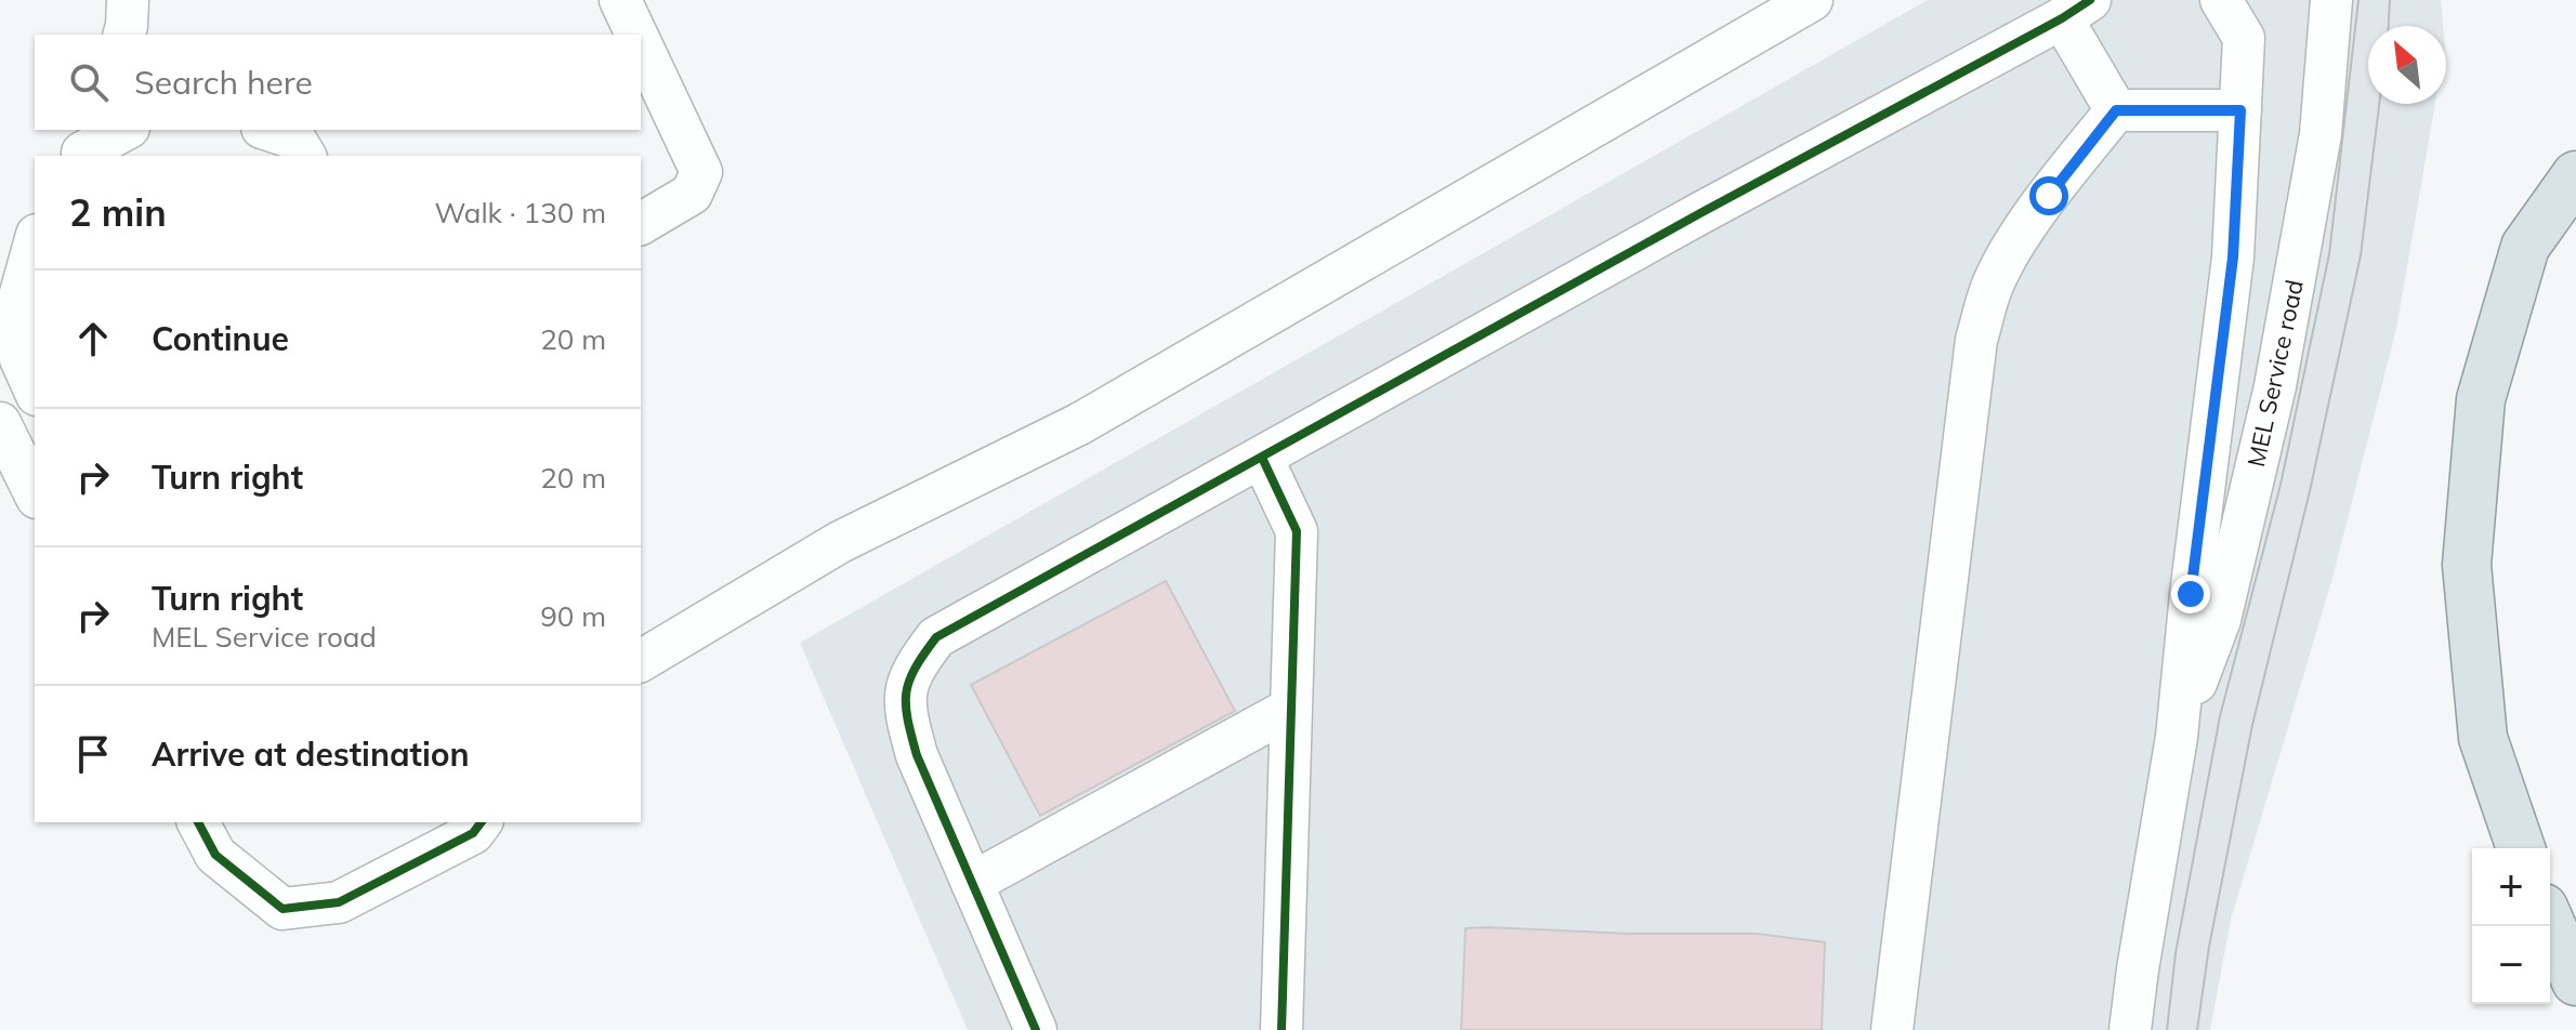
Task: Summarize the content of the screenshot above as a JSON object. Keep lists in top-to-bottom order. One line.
{"streets":{"street":["MEL Service road"]},"north":"top left","page":{"search":"Search here","heading":["2 min","Walk · 130 m"],"list":[["Continue","20 m"],["Turn right","20 m"],["Turn right","MEL Service road","90 m"],"Arrive at destination"],"map_buttons":["+","−"]}}
